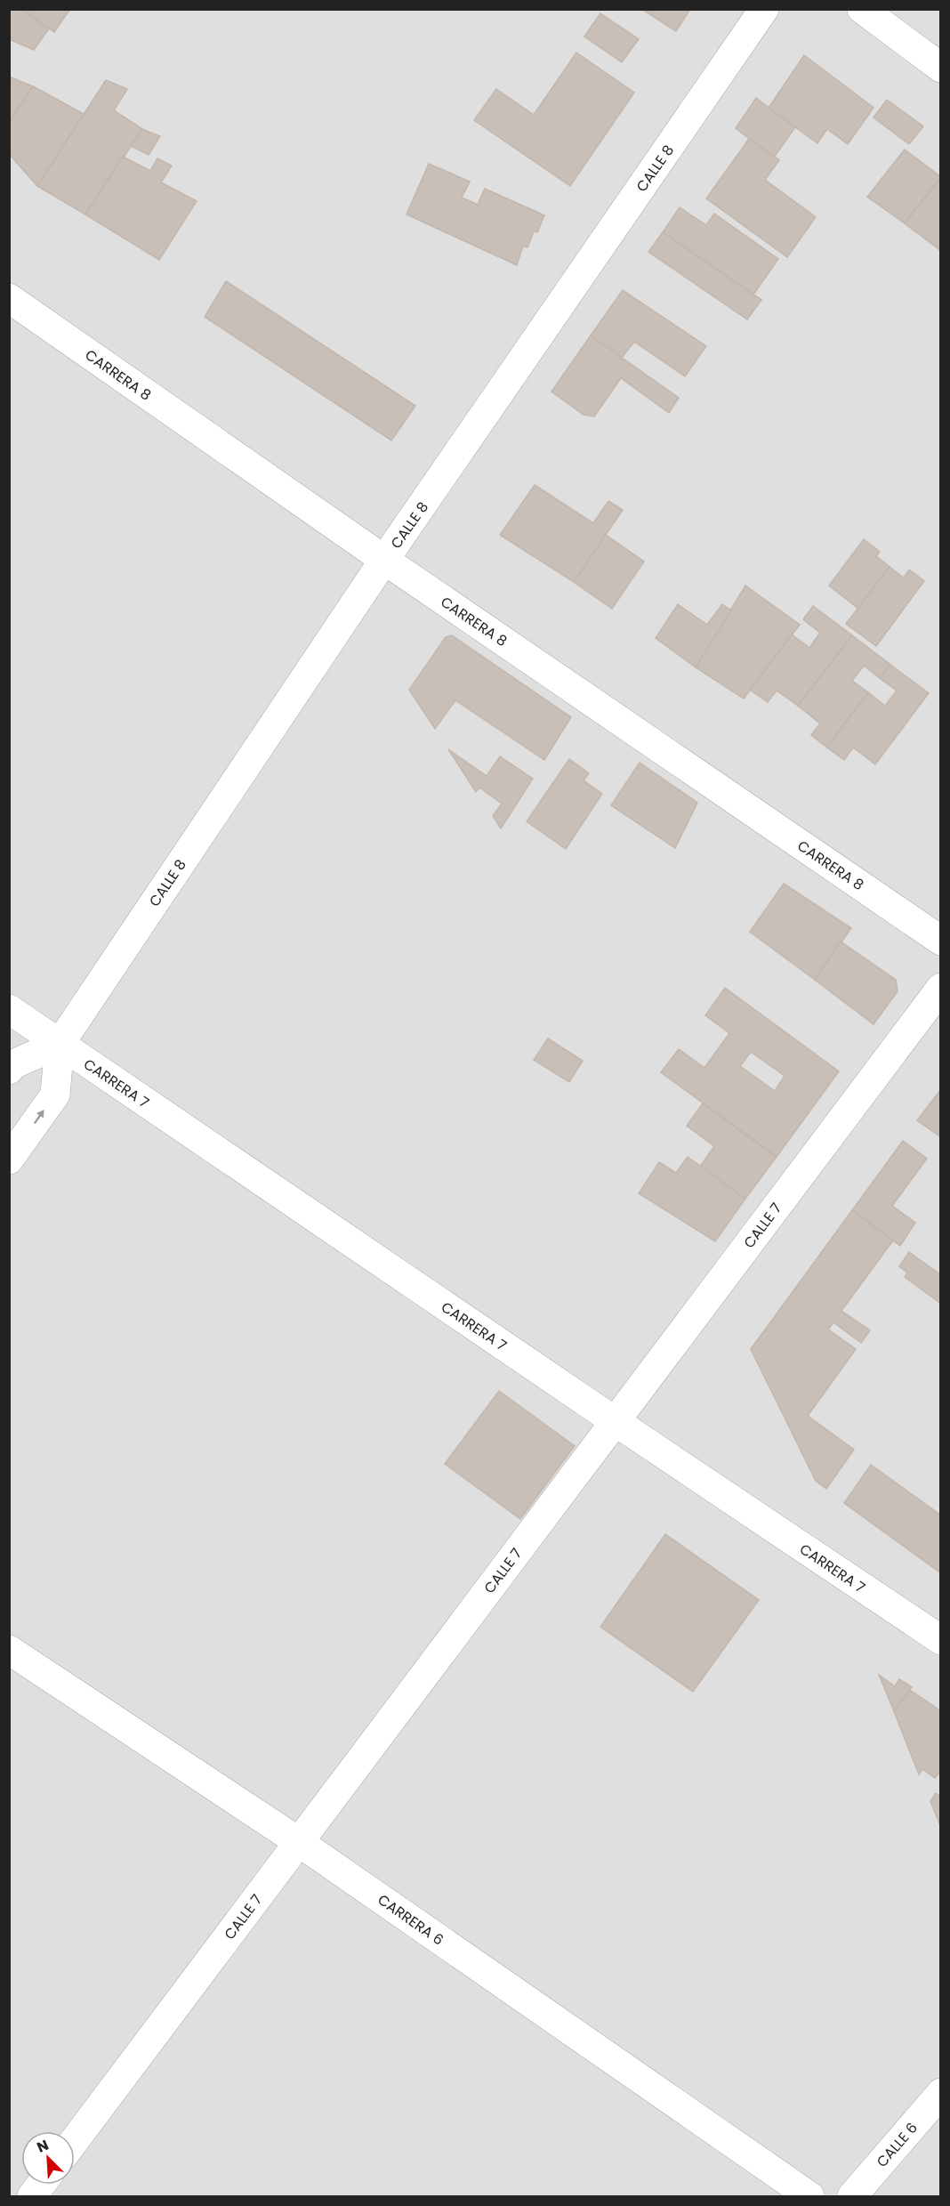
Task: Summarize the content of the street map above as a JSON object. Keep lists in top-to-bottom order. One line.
{"streets":{"street":["CALLE 8","CARRERA 8","CARRERA 7","CALLE 7","CARRERA 6","CALLE 6"]},"crossings":[["CALLE 8","CARRERA 8"],["CALLE 8","CARRERA 7"],["CARRERA 7","CALLE 7"],["CALLE 7","CARRERA 6"]],"north":"top left"}
